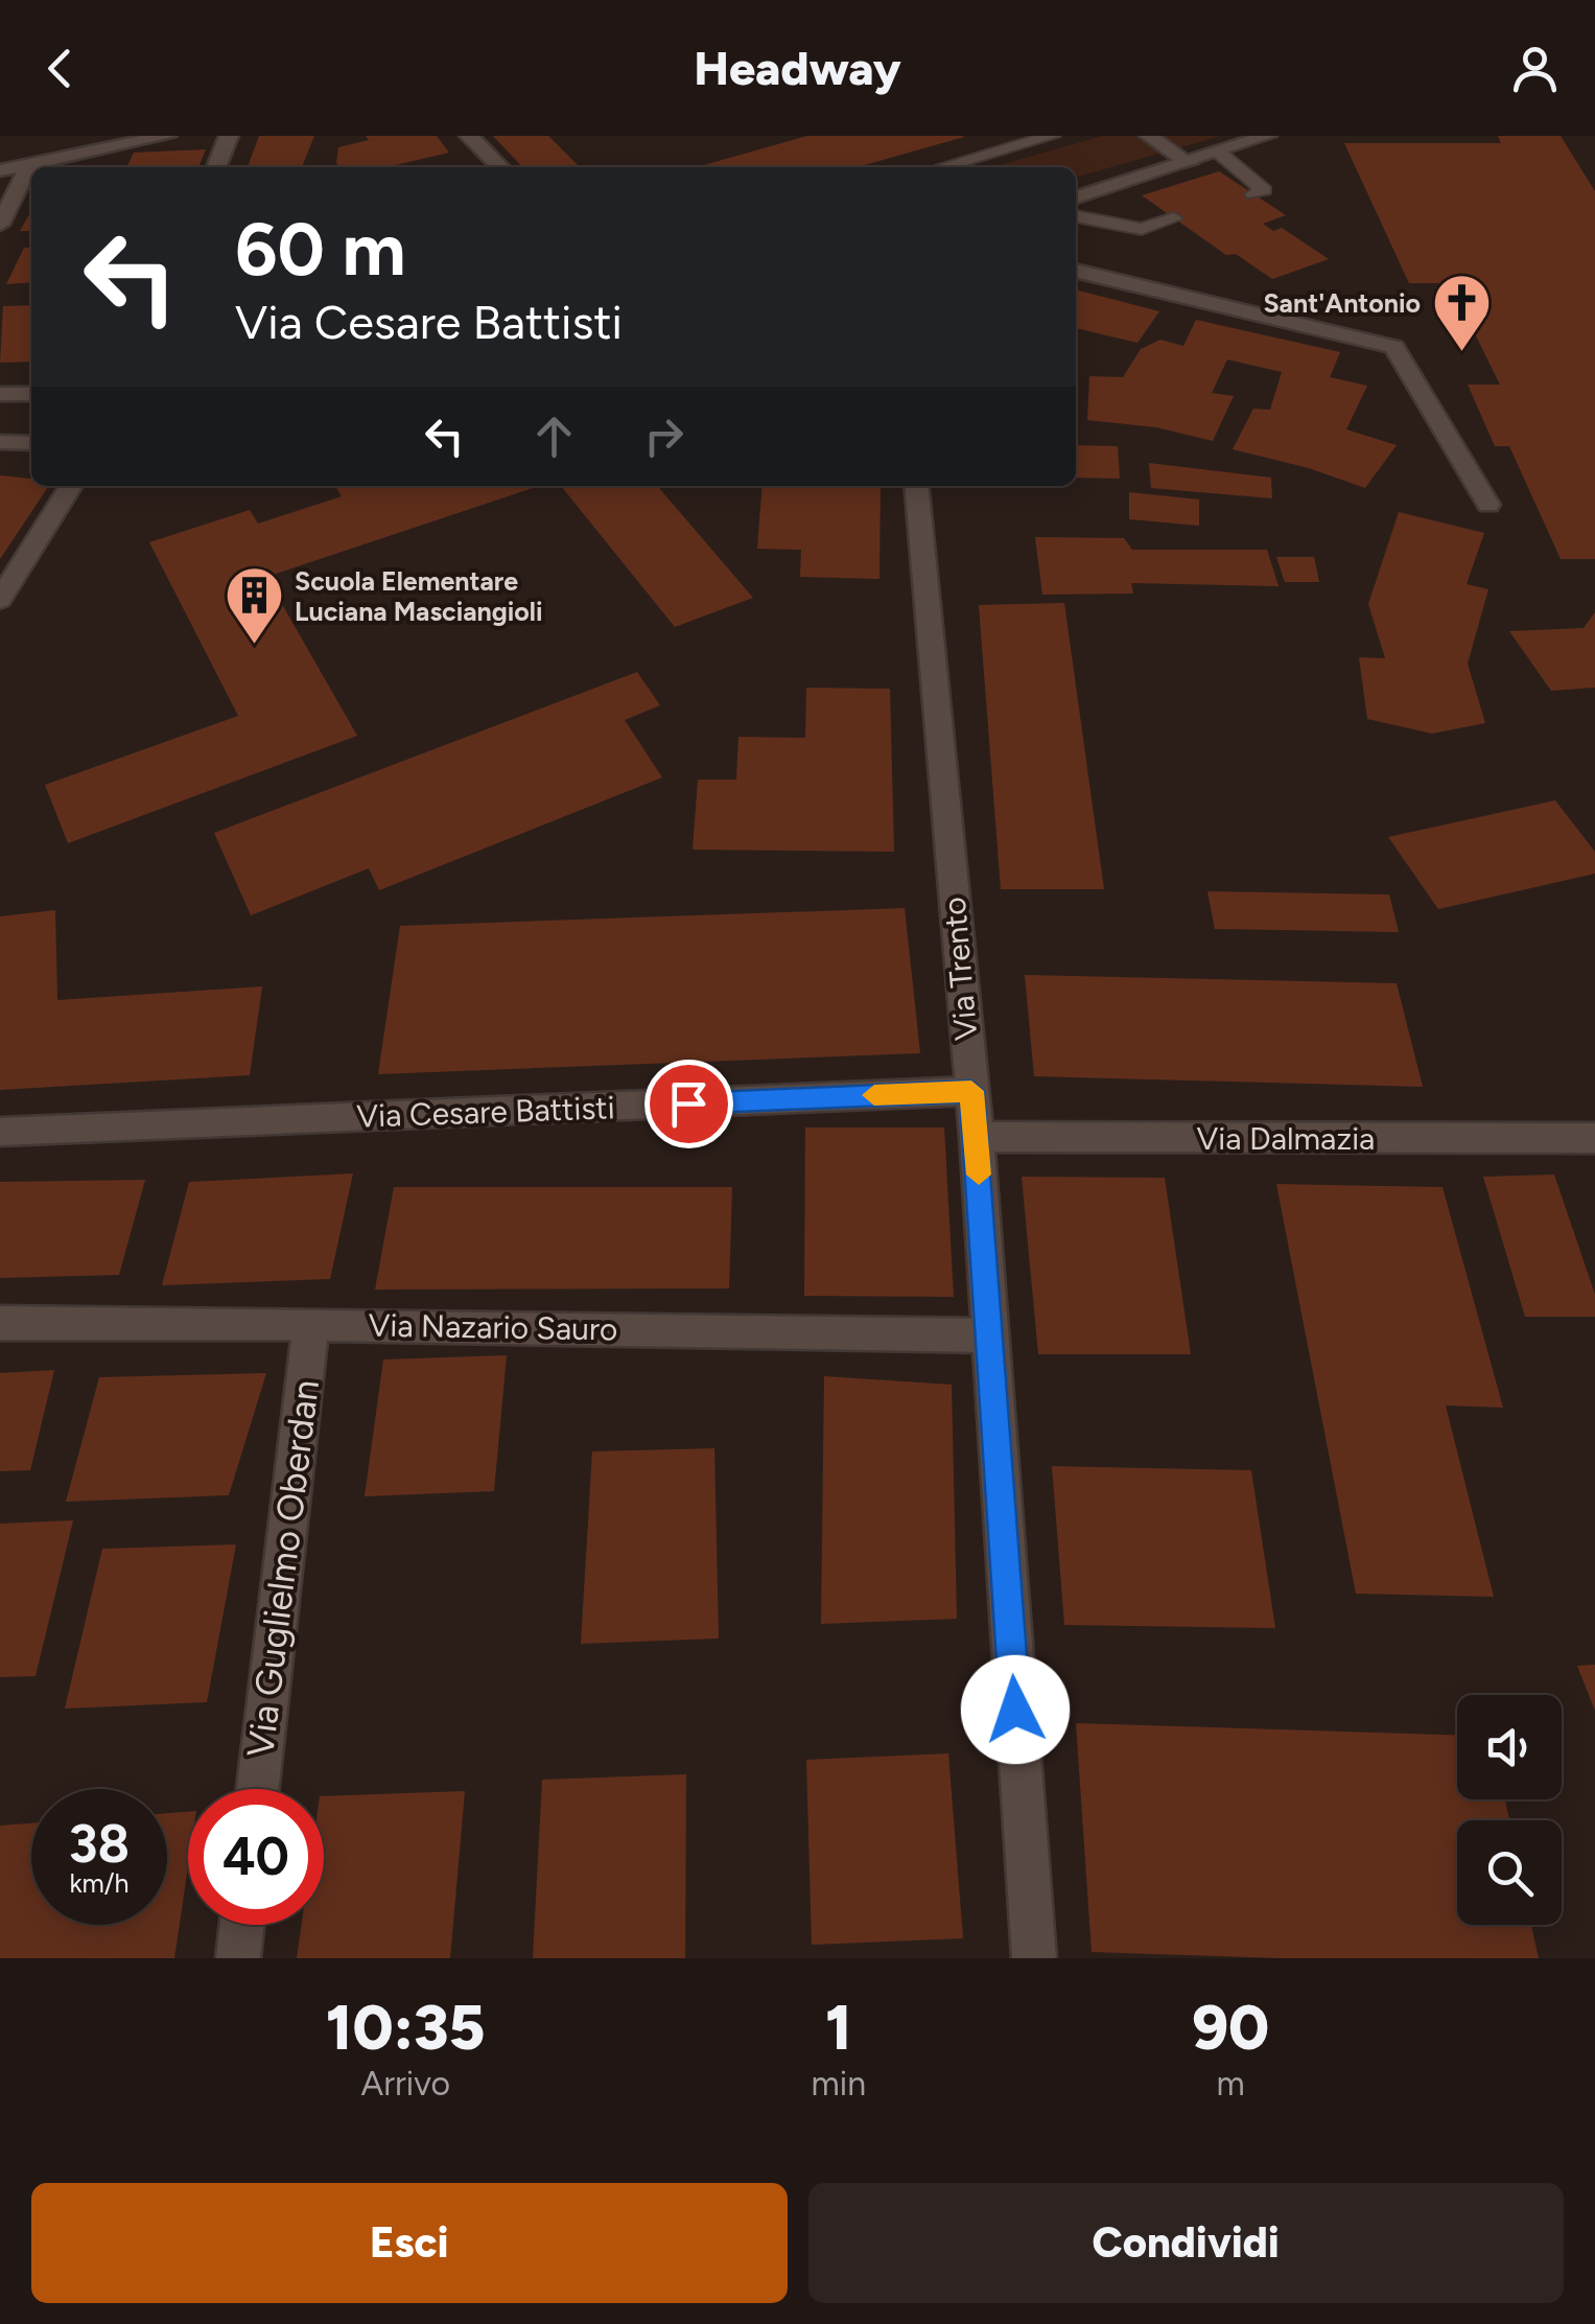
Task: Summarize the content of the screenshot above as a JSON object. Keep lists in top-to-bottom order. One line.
{"streets":{"street":["Via Trento","Via Cesare Battisti","Via Dalmazia","Via Nazario Sauro","Via Guglielmo Oberdan"]},"crossings":[["Via Trento","Via Cesare Battisti"],["Via Trento","Via Dalmazia"],["Via Trento","Via Nazario Sauro"],["Via Nazario Sauro","Via Guglielmo Oberdan"]],"places":{"church":["Sant'Antonio"],"building":["Scuola Elementare Luciana Masciangioli"]},"page":{"header":"Headway","turn":["60 m","Via Cesare Battisti"],"speed":"38 km/h","limit":"40","eta":["10:35","Arrivo","1","min","90","m"],"buttons":["Esci","Condividi"]}}
